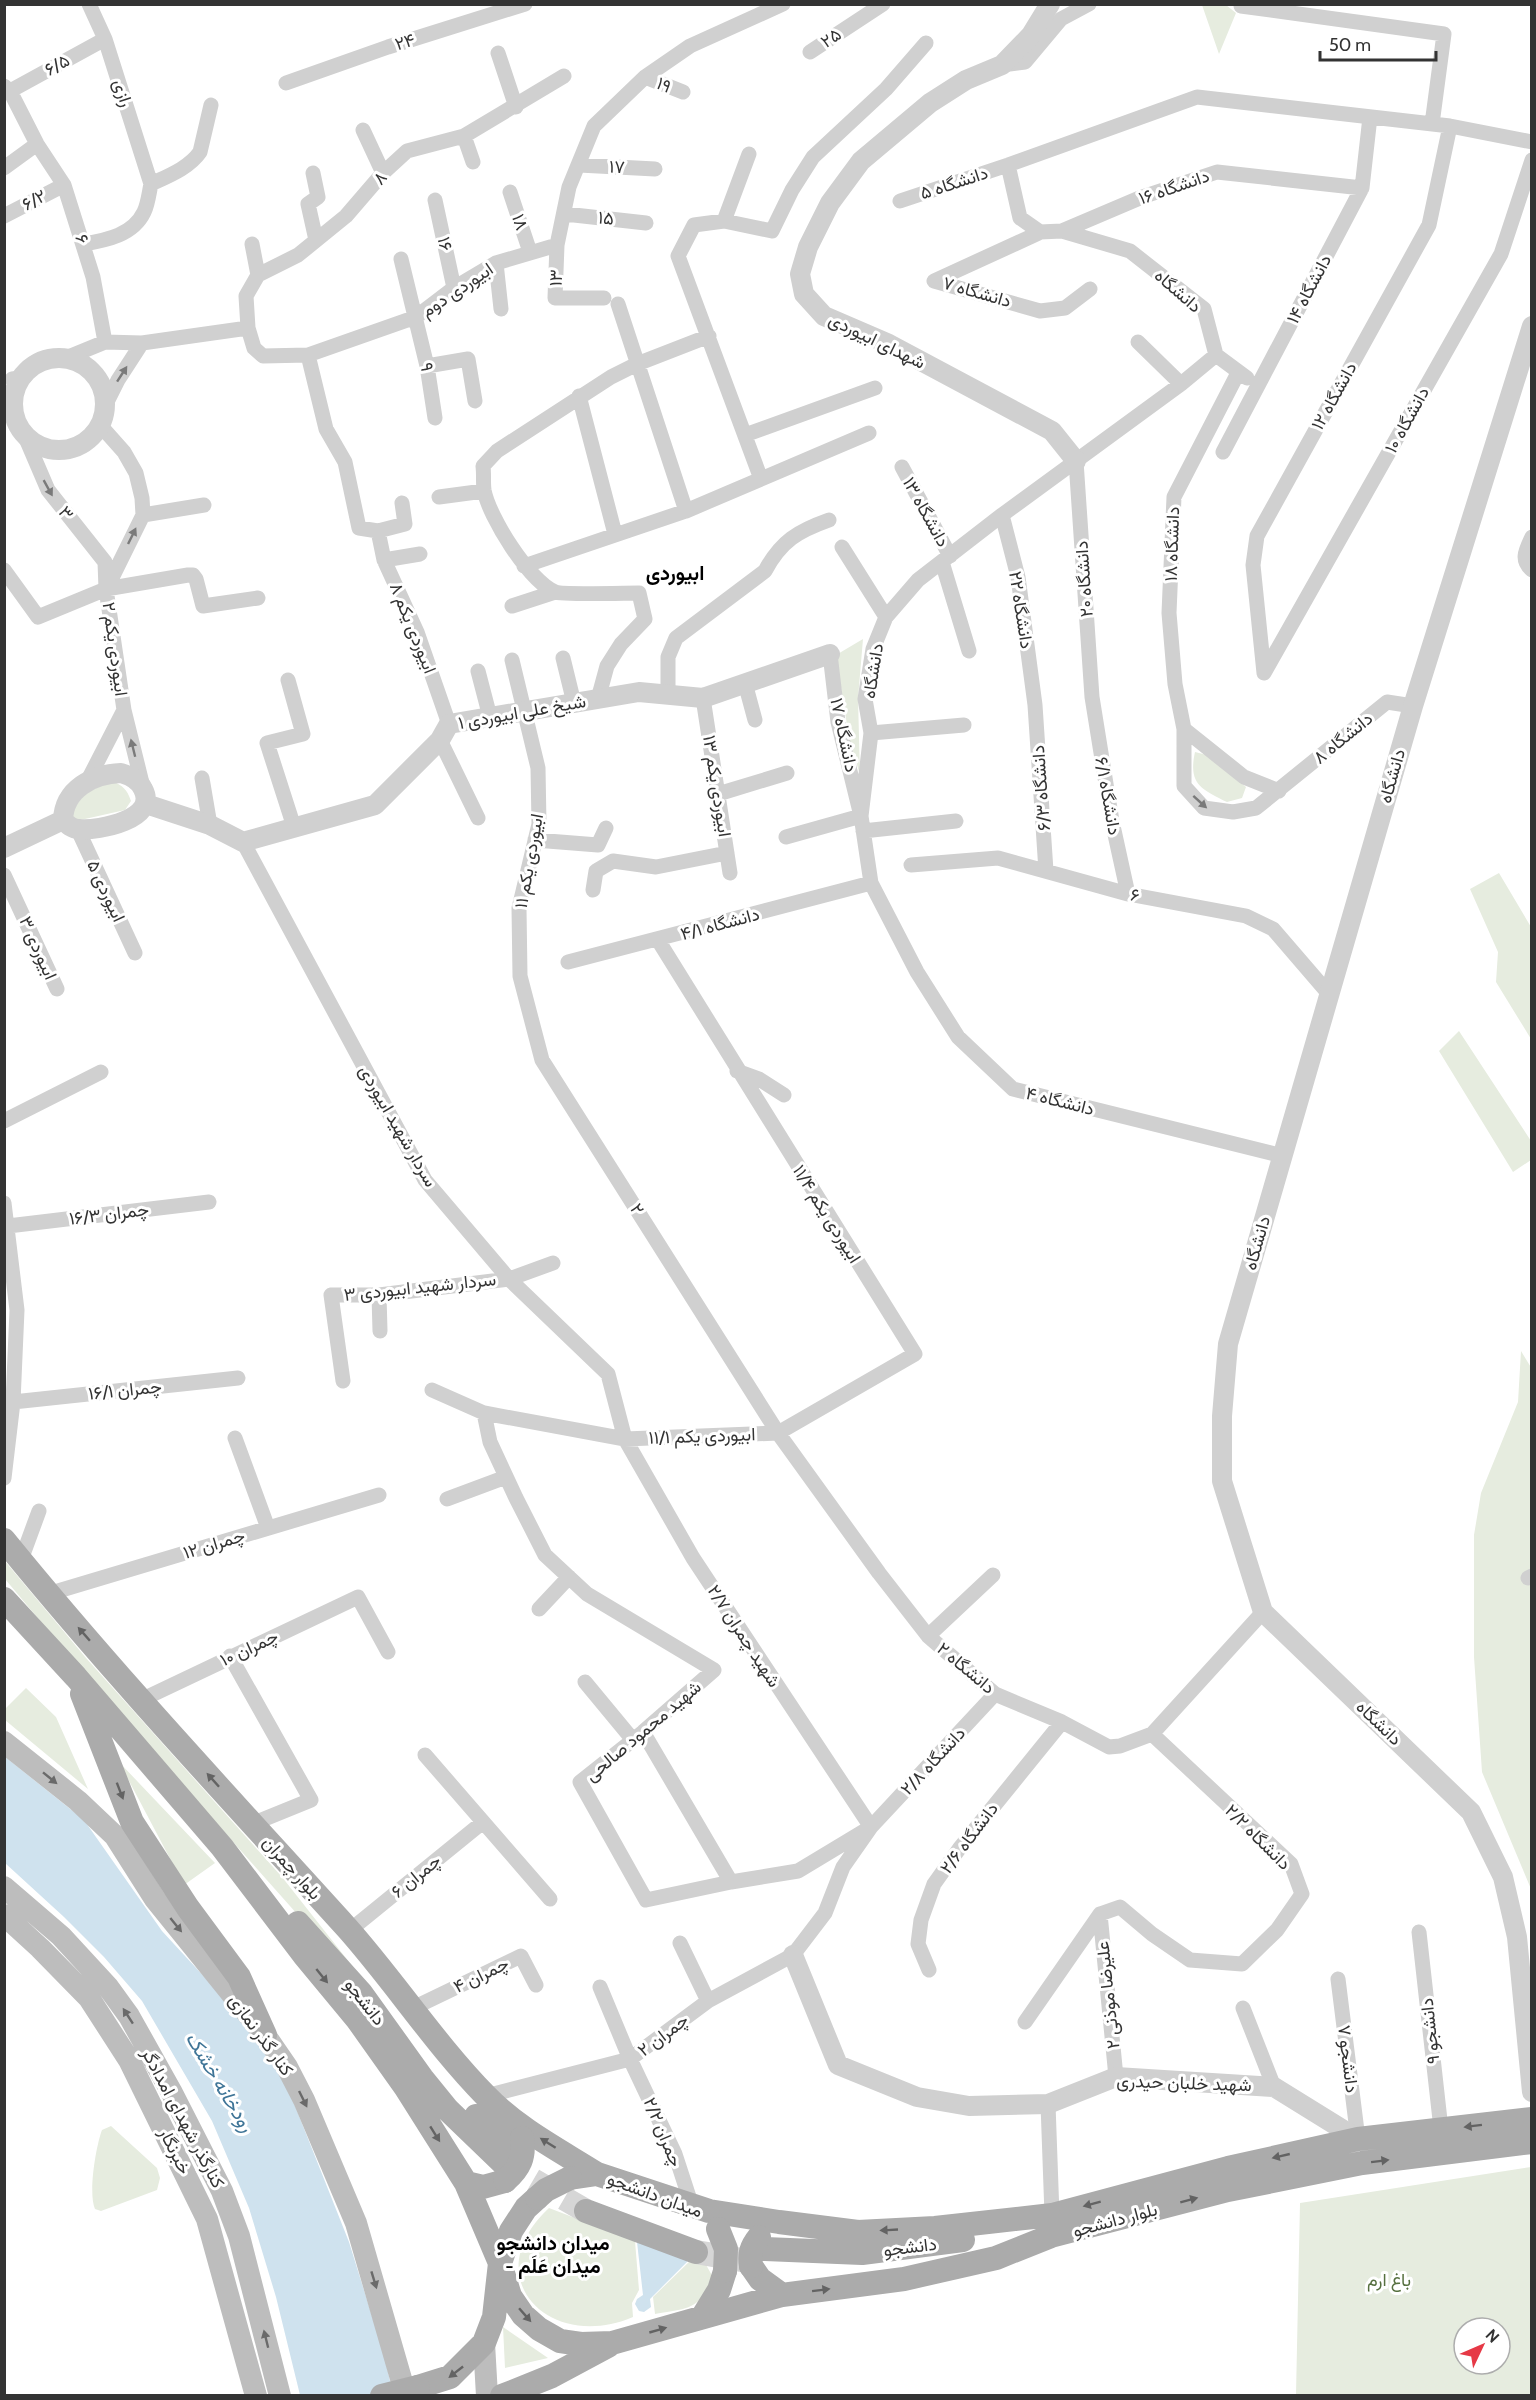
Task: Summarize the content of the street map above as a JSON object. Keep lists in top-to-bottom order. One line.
{"streets":{"main road":["بلوار چمران","دانشجو","کنار گذر نمازی","کنارگذر شهدای امدادگر","خبرنگار","میدان دانشجو","بلوار دانشجو"],"street":["۲۵","۲۴","۶/۵","۱۹","رازی","۱۷","۸","۵ دانشگاه","۱۶ دانشگاه","۶/۲","۱۵","۱۸","۶","۱۶","۱۳","۱۴ دانشگاه","ابیوردی دوم","دانشگاه","۷ دانشگاه","شهدای ابیوردی","۹","۱۲ دانشگاه","۱۰ دانشگاه","۱۳ دانشگاه","۳","۱۸ دانشگاه","۲۰ دانشگاه","۲۲ دانشگاه","۸ ابیوردی یکم","۲ ابیوردی یکم","شیخ علی ابیوردی ۱","۱۷ دانشگاه","۸ دانشگاه","۱۳ ابیوردی یکم","۶/۳ دانشگاه","۶/۱ دانشگاه","۱۱ ابیوردی یکم","۵ ابیوردی","۴/۱ دانشگاه","۳ ابیوردی","۴ دانشگاه","سردار شهید ابیوردی","۲","۱۶/۳ چمران","۱۱/۴ ابیوردی یکم","۳ سردار شهید ابیوردی","۱۶/۱ چمران","۱۱/۱ ابیوردی یکم","۱۲ چمران","۲/۷ شهید چمران","۱۰ چمران","۲ دانشگاه","شهید محمود صالحی","۲/۸ دانشگاه","۲/۲ دانشگاه","۲/۶ دانشگاه","۶ چمران","۴ چمران","۲ علیرضا موذنی","۹ دانشجو","۲ چمران","۷ دانشجو","شهید خلبان حیدری","۲/۲ چمران"]},"crossings":[["۶/۵","رازی"],["۶/۵","۶"],["۱۶ دانشگاه","۱۴ دانشگاه"],["۱۶ دانشگاه","دانشگاه"],["۶/۲","۶"],["۱۸","ابیوردی دوم"],["۶","دانشگاه"],["۶","۶/۳ دانشگاه"],["۶","۶/۱ دانشگاه"],["۱۶","ابیوردی دوم"],["۱۳","ابیوردی دوم"],["ابیوردی دوم","۹"],["دانشگاه","۷ دانشگاه"],["دانشگاه","شهدای ابیوردی"],["دانشگاه","۱۳ دانشگاه"],["دانشگاه","۲۰ دانشگاه"],["دانشگاه","۲۲ دانشگاه"],["دانشگاه","۱۷ دانشگاه"],["دانشگاه","۸ دانشگاه"],["دانشگاه","۴/۱ دانشگاه"],["دانشگاه","۴ دانشگاه"],["دانشگاه","۲ دانشگاه"],["شهدای ابیوردی","۲۰ دانشگاه"],["۱۲ دانشگاه","۱۰ دانشگاه"],["۳","۲ ابیوردی یکم"],["۱۸ دانشگاه","۸ دانشگاه"],["۲۰ دانشگاه","۶/۱ دانشگاه"],["۲۲ دانشگاه","۶/۳ دانشگاه"],["۸ ابیوردی یکم","شیخ علی ابیوردی ۱"],["شیخ علی ابیوردی ۱","۱۷ دانشگاه"],["شیخ علی ابیوردی ۱","۱۳ ابیوردی یکم"],["شیخ علی ابیوردی ۱","۱۱ ابیوردی یکم"],["شیخ علی ابیوردی ۱","سردار شهید ابیوردی"],["۱۱ ابیوردی یکم","۲"],["۴/۱ دانشگاه","۴ دانشگاه"],["۴/۱ دانشگاه","۱۱/۴ ابیوردی یکم"],["سردار شهید ابیوردی","۳ سردار شهید ابیوردی"],["سردار شهید ابیوردی","۱۱/۱ ابیوردی یکم"],["سردار شهید ابیوردی","۲/۷ شهید چمران"],["۲","۱۱/۴ ابیوردی یکم"],["۲","۱۱/۱ ابیوردی یکم"],["۲","۲ دانشگاه"],["۱۱/۴ ابیوردی یکم","۱۱/۱ ابیوردی یکم"],["۱۱/۴ ابیوردی یکم","۲ دانشگاه"],["۱۱/۱ ابیوردی یکم","۲/۷ شهید چمران"],["۱۱/۱ ابیوردی یکم","۲ دانشگاه"],["۱۲ چمران","بلوار چمران"],["۲/۷ شهید چمران","شهید محمود صالحی"],["۲/۷ شهید چمران","۲/۸ دانشگاه"],["۱۰ چمران","بلوار چمران"],["۲ دانشگاه","۲/۸ دانشگاه"],["۲ دانشگاه","۲/۲ دانشگاه"],["۲ دانشگاه","۲/۶ دانشگاه"],["شهید محمود صالحی","۲/۸ دانشگاه"],["۲/۲ دانشگاه","۲ علیرضا موذنی"],["بلوار چمران","۶ چمران"],["بلوار چمران","۴ چمران"],["بلوار چمران","دانشجو"],["بلوار چمران","۲ چمران"],["بلوار چمران","۲/۲ چمران"],["بلوار چمران","میدان دانشجو"],["بلوار چمران","بلوار دانشجو"],["۲ علیرضا موذنی","شهید خلبان حیدری"],["دانشجو","بلوار دانشجو"],["۹ دانشجو","بلوار دانشجو"],["۲ چمران","شهید خلبان حیدری"],["۲ چمران","۲/۲ چمران"],["۷ دانشجو","شهید خلبان حیدری"],["۷ دانشجو","بلوار دانشجو"],["شهید خلبان حیدری","بلوار دانشجو"],["۲/۲ چمران","میدان دانشجو"],["۲/۲ چمران","بلوار دانشجو"],["میدان دانشجو","بلوار دانشجو"]],"one_way":["۲ ابیوردی یکم"],"districts":["ابیوردی","میدان دانشجو - میدان عَلَم"],"water":["رودخانه خشک"],"parks":["باغ ارم"],"scale_bar":"50 m","north":"top right"}
